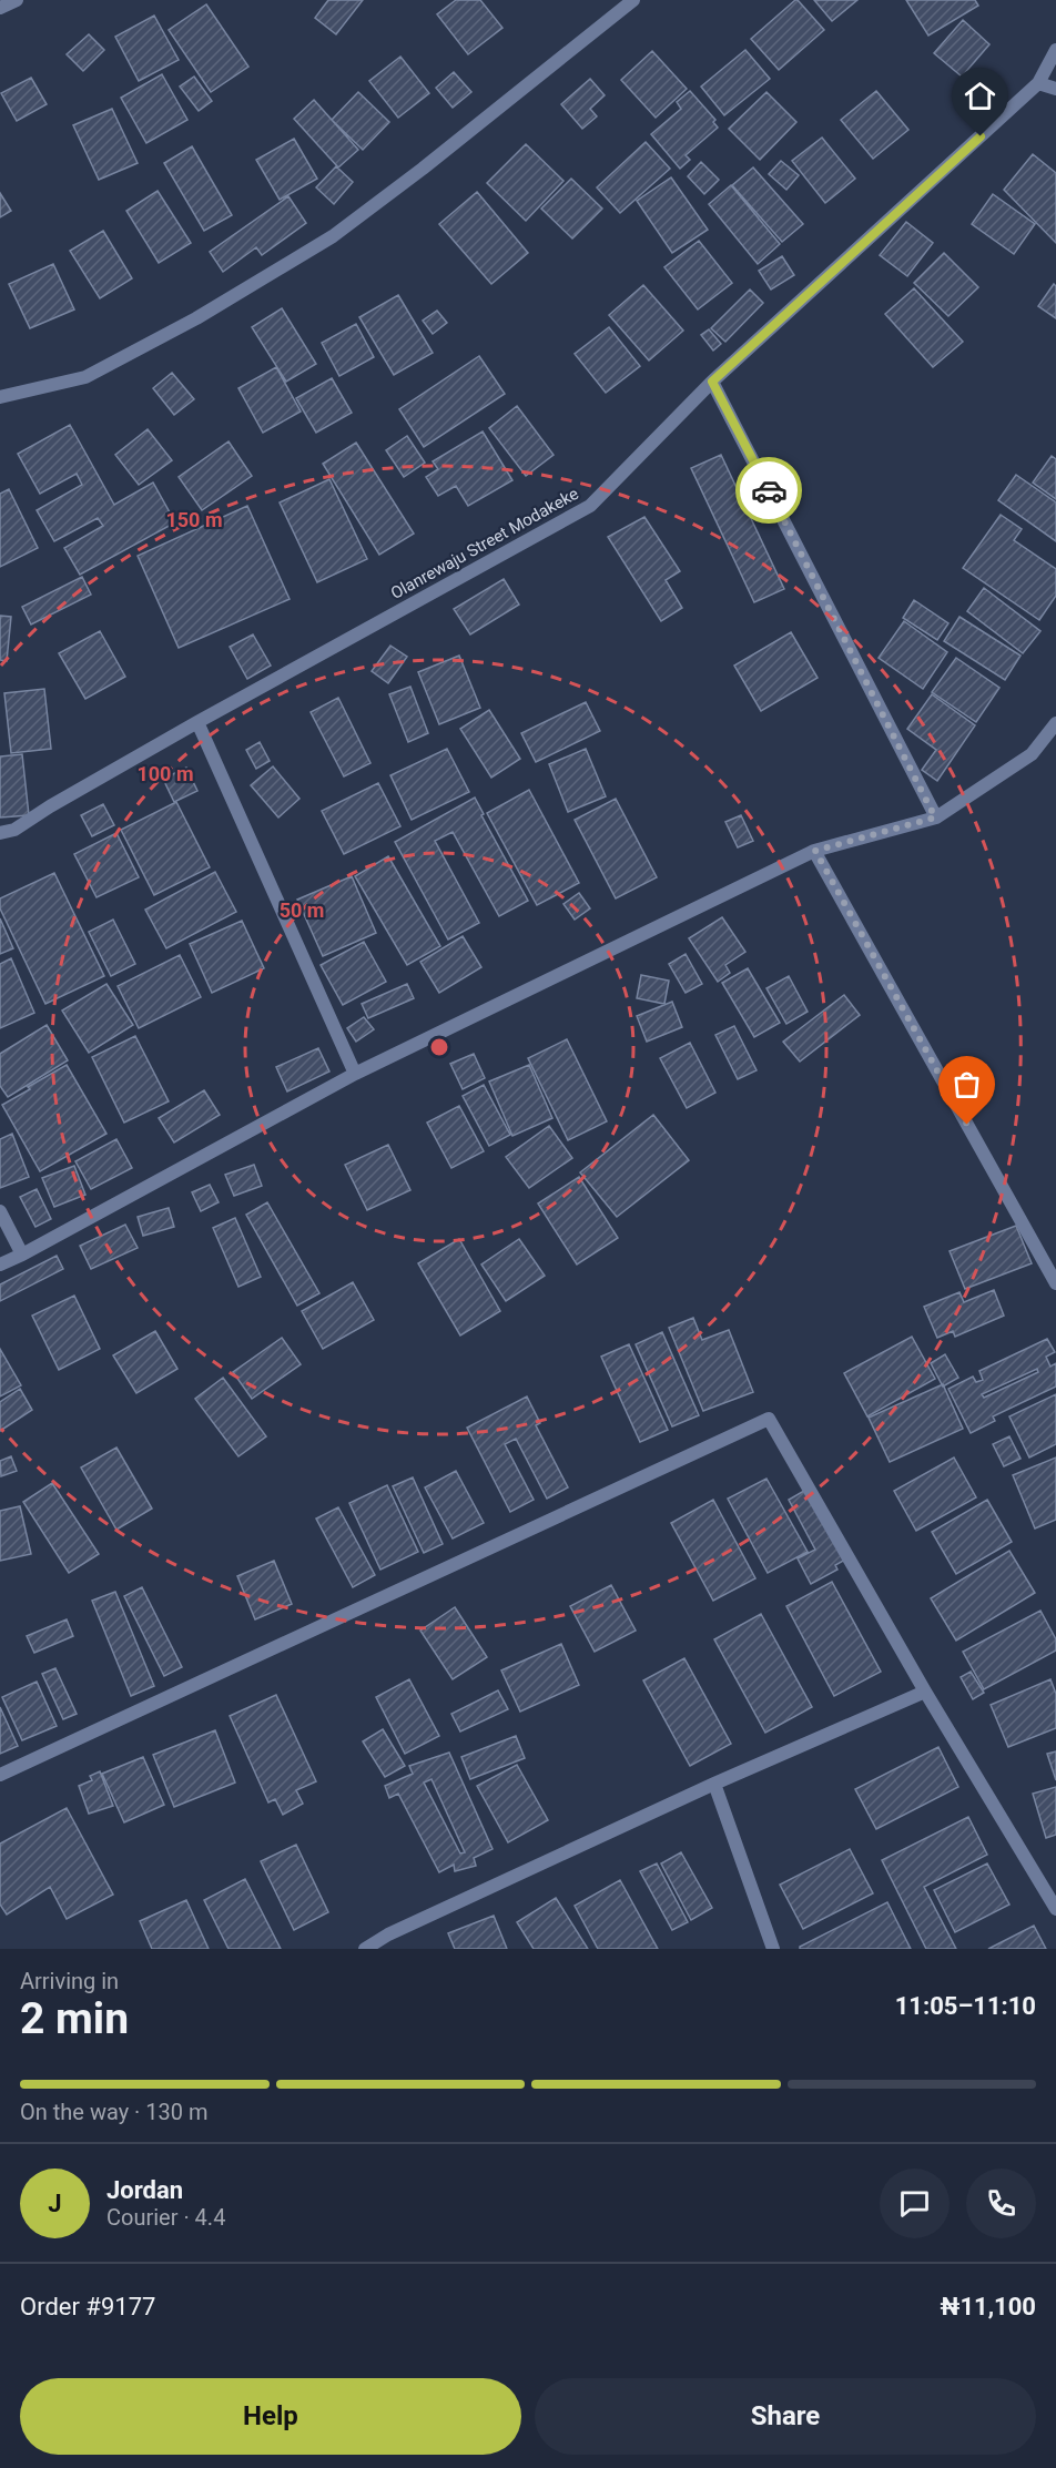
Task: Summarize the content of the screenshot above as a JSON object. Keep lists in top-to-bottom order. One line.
{"streets":{"street":["Olanrewaju Street Modakeke"]},"page":{"heading":["2 min","Arriving in","11:05–11:10"],"panel":["Jordan","Courier · 4.4","Order #9177","₦11,100"],"bar":"On the way · 130 m","round":"J","buttons":["Help","Share"]},"rings":["150 m","100 m","50 m"]}
